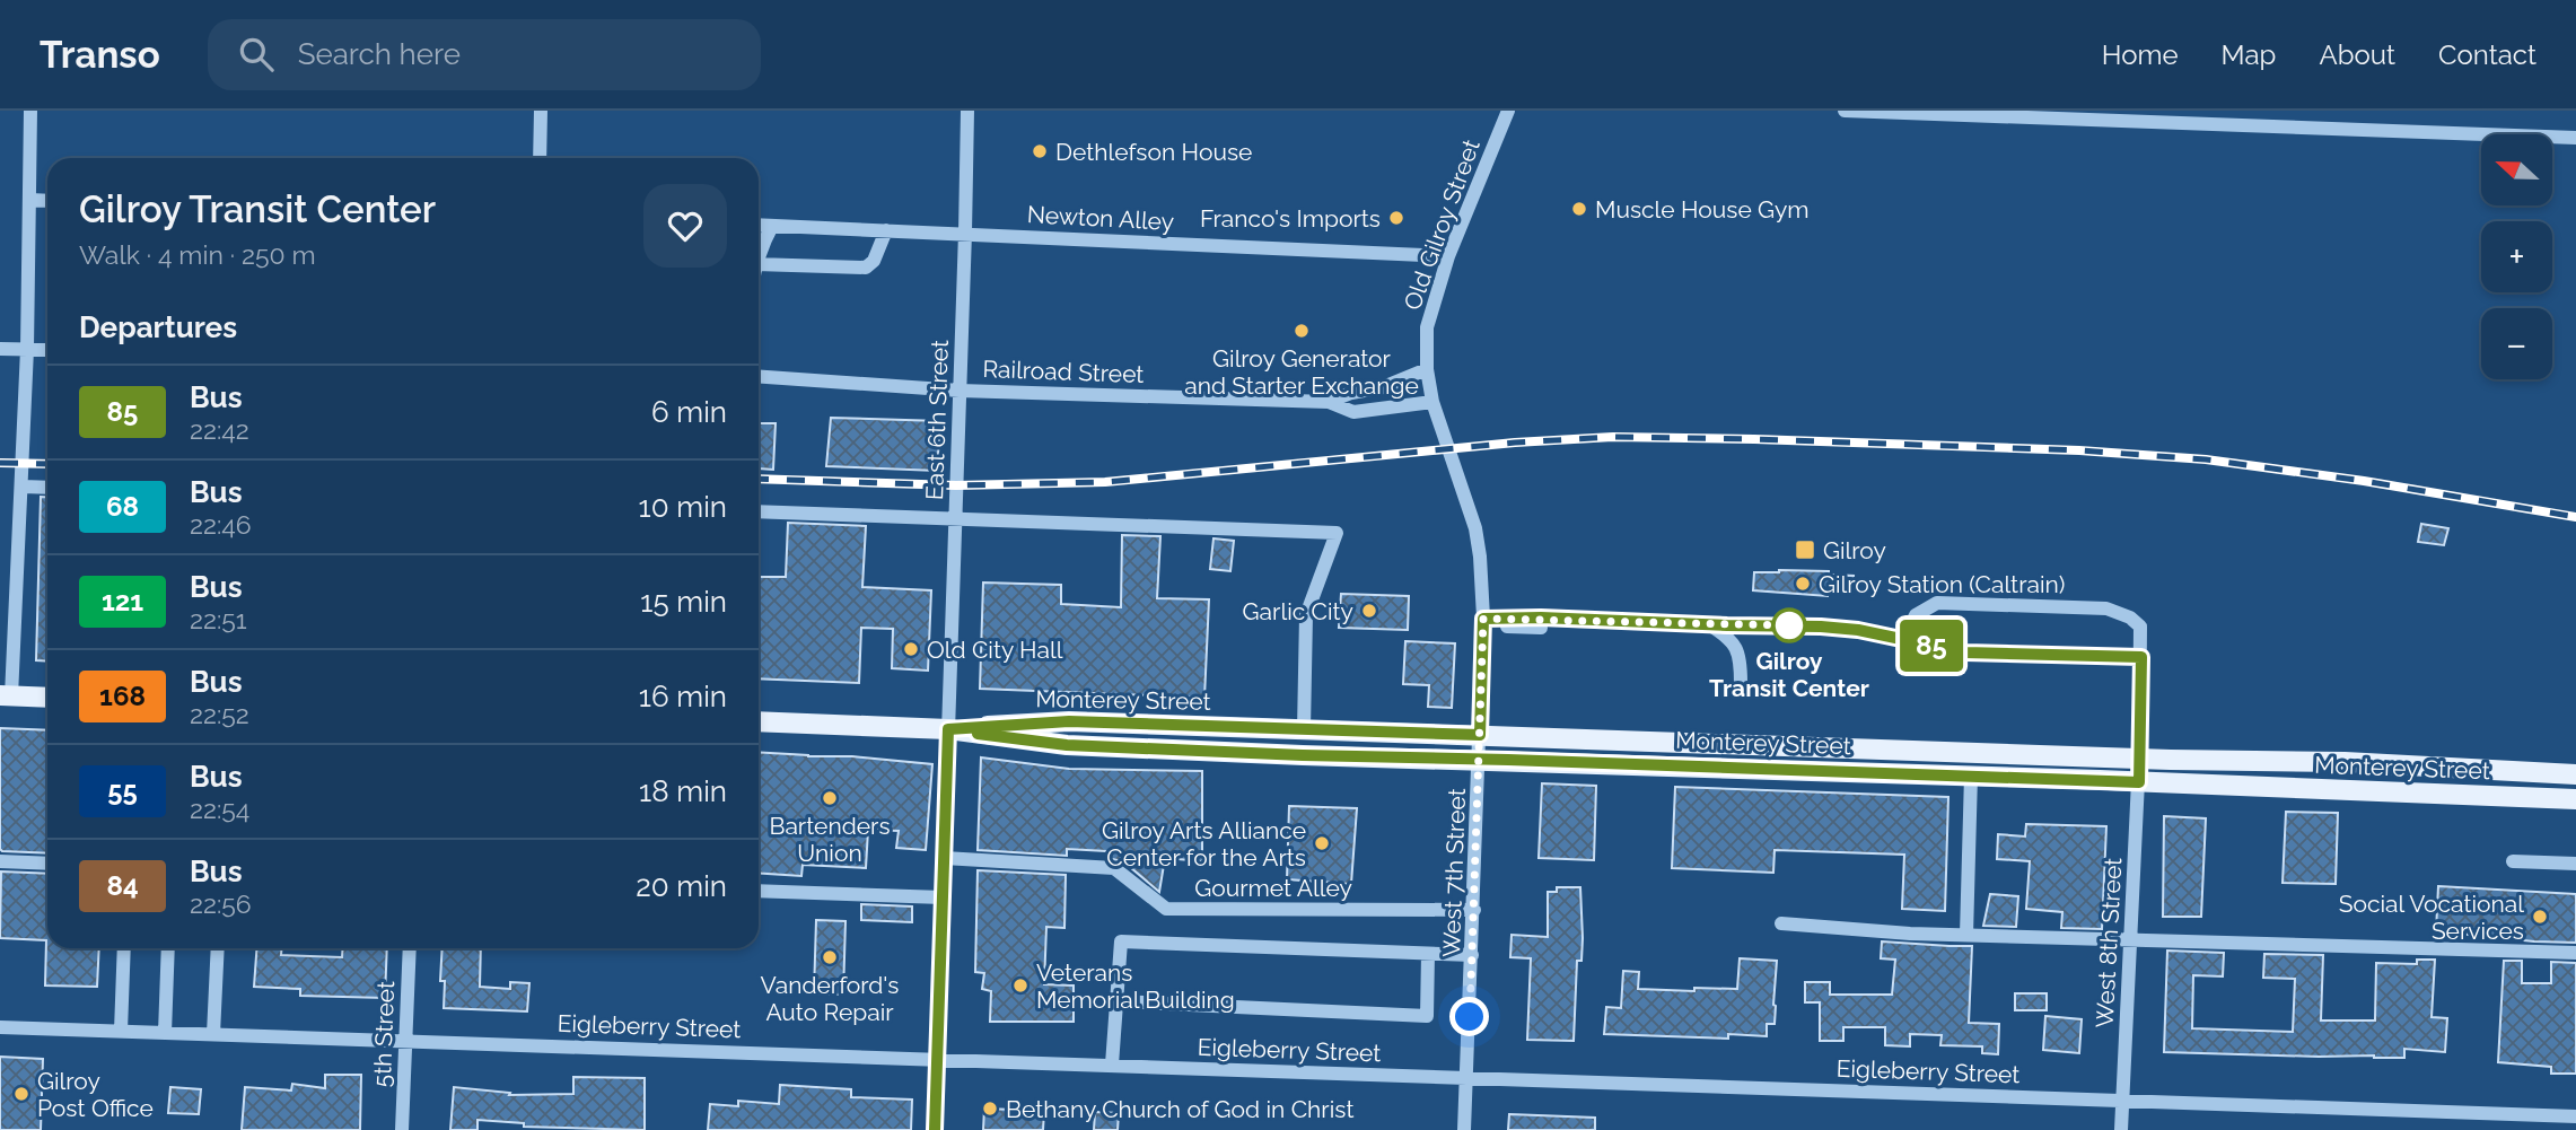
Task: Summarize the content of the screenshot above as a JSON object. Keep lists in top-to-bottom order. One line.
{"streets":{"main road":["Monterey Street"],"street":["Newton Alley","Old Gilroy Street","Railroad Street","East 6th Street","West 7th Street","Gourmet Alley","West 8th Street","Eigleberry Street","5th Street"]},"crossings":[["Newton Alley","Old Gilroy Street"],["Newton Alley","East 6th Street"],["Old Gilroy Street","Railroad Street"],["Old Gilroy Street","West 7th Street"],["Railroad Street","East 6th Street"],["East 6th Street","Monterey Street"],["East 6th Street","Gourmet Alley"],["East 6th Street","Eigleberry Street"],["Monterey Street","West 7th Street"],["Monterey Street","West 8th Street"],["West 7th Street","Gourmet Alley"],["West 7th Street","Eigleberry Street"],["West 8th Street","Eigleberry Street"],["Eigleberry Street","5th Street"]],"places":{"other":["Dethlefson House","Muscle House Gym","Franco's Imports","Gilroy Generator and Starter Exchange","Gilroy Station (Caltrain)","Garlic City","Gilroy Transit Center","Old City Hall","Bartenders Union","Gilroy Arts Alliance Center for the Arts","Social Vocational Services","Vanderford's Auto Repair","Veterans Memorial Building","Gilroy Post Office","Bethany Church of God in Christ"],"transit":["Gilroy"]},"lines":["bus line 85"],"north":"left","page":{"header":"Transo","search":"Search here","nav":["Home","Map","About","Contact"],"on_map":"85","map_buttons":["+","−"],"heading":[["Gilroy Transit Center","Walk · 4 min · 250 m"],"Departures"],"list":[{"mark":"85","name":"Bus","note":"22:42","value":"6 min"},{"mark":"68","name":"Bus","note":"22:46","value":"10 min"},{"mark":"121","name":"Bus","note":"22:51","value":"15 min"},{"mark":"168","name":"Bus","note":"22:52","value":"16 min"},{"mark":"55","name":"Bus","note":"22:54","value":"18 min"},{"mark":"84","name":"Bus","note":"22:56","value":"20 min"}]}}
